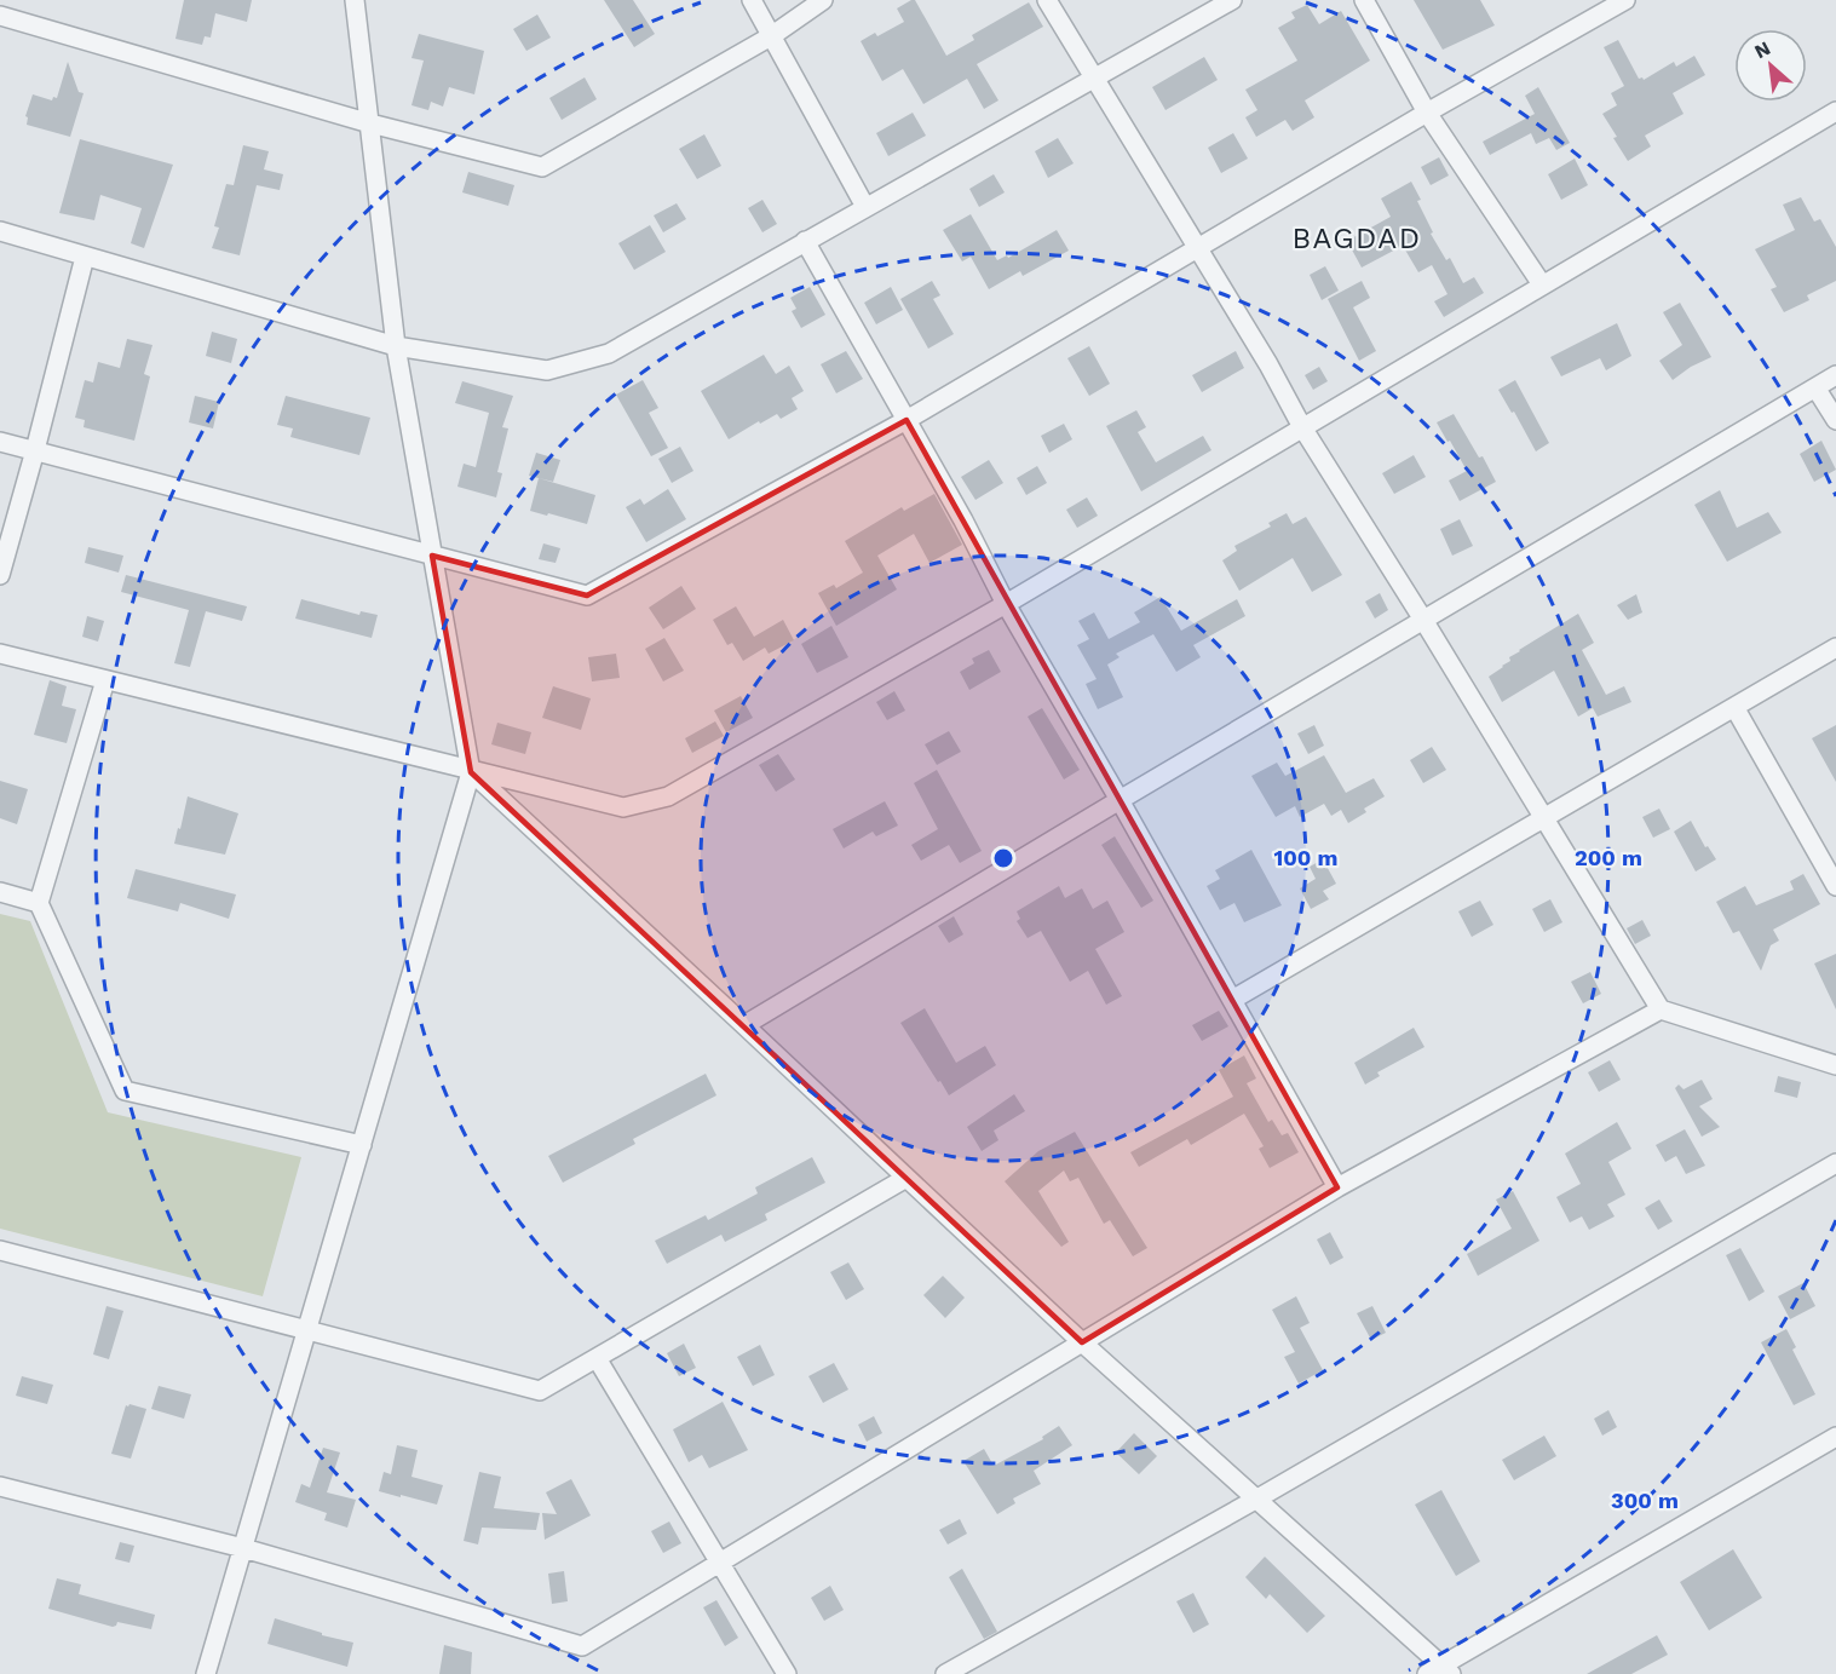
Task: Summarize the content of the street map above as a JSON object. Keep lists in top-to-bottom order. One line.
{"districts":["BAGDAD"],"north":"top left","rings":["100 m","200 m","300 m"]}
